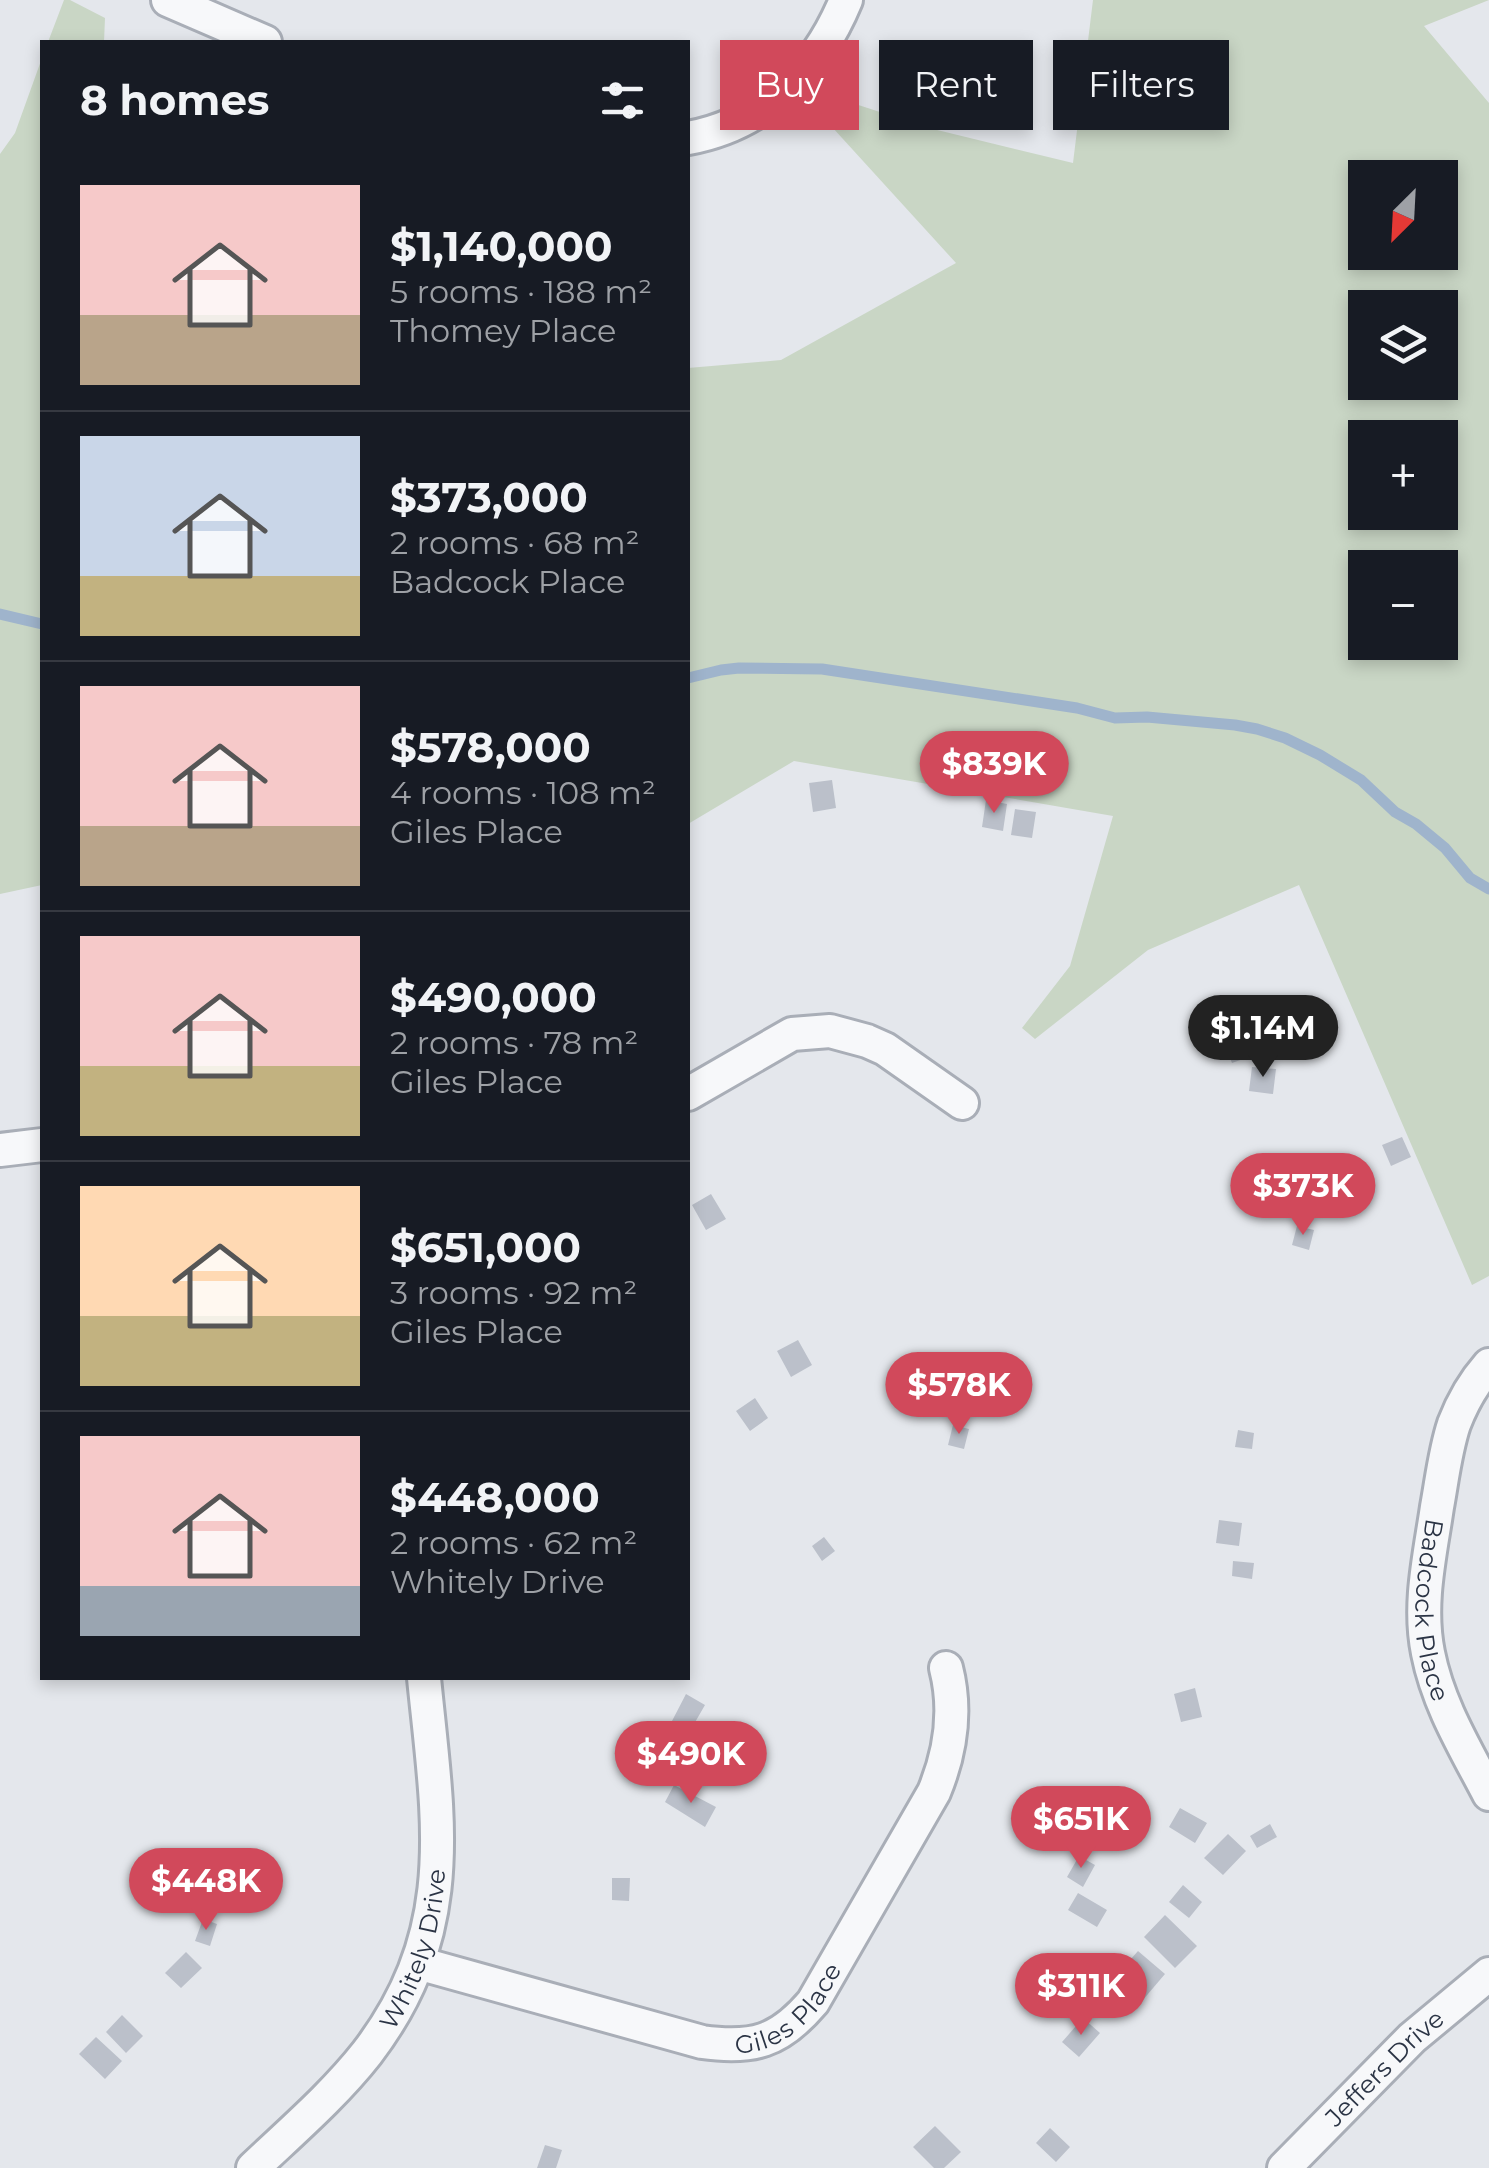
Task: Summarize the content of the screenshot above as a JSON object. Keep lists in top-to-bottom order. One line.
{"streets":{"street":["Badcock Place","Whitely Drive","Giles Place","Jeffers Drive"]},"crossings":[["Whitely Drive","Giles Place"]],"north":"bottom left","page":{"chip":["Buy","Rent","Filters"],"heading":"8 homes","map_buttons":["+","−"],"list":[{"name":"$1,140,000","note":"5 rooms · 188 m² · Thomey Place"},{"name":"$373,000","note":"2 rooms · 68 m² · Badcock Place"},{"name":"$578,000","note":"4 rooms · 108 m² · Giles Place"},{"name":"$490,000","note":"2 rooms · 78 m² · Giles Place"},{"name":"$651,000","note":"3 rooms · 92 m² · Giles Place"},{"name":"$448,000","note":"2 rooms · 62 m² · Whitely Drive"}],"price":["$839K","$1.14M","$373K","$578K","$490K","$651K","$448K","$311K"]}}
